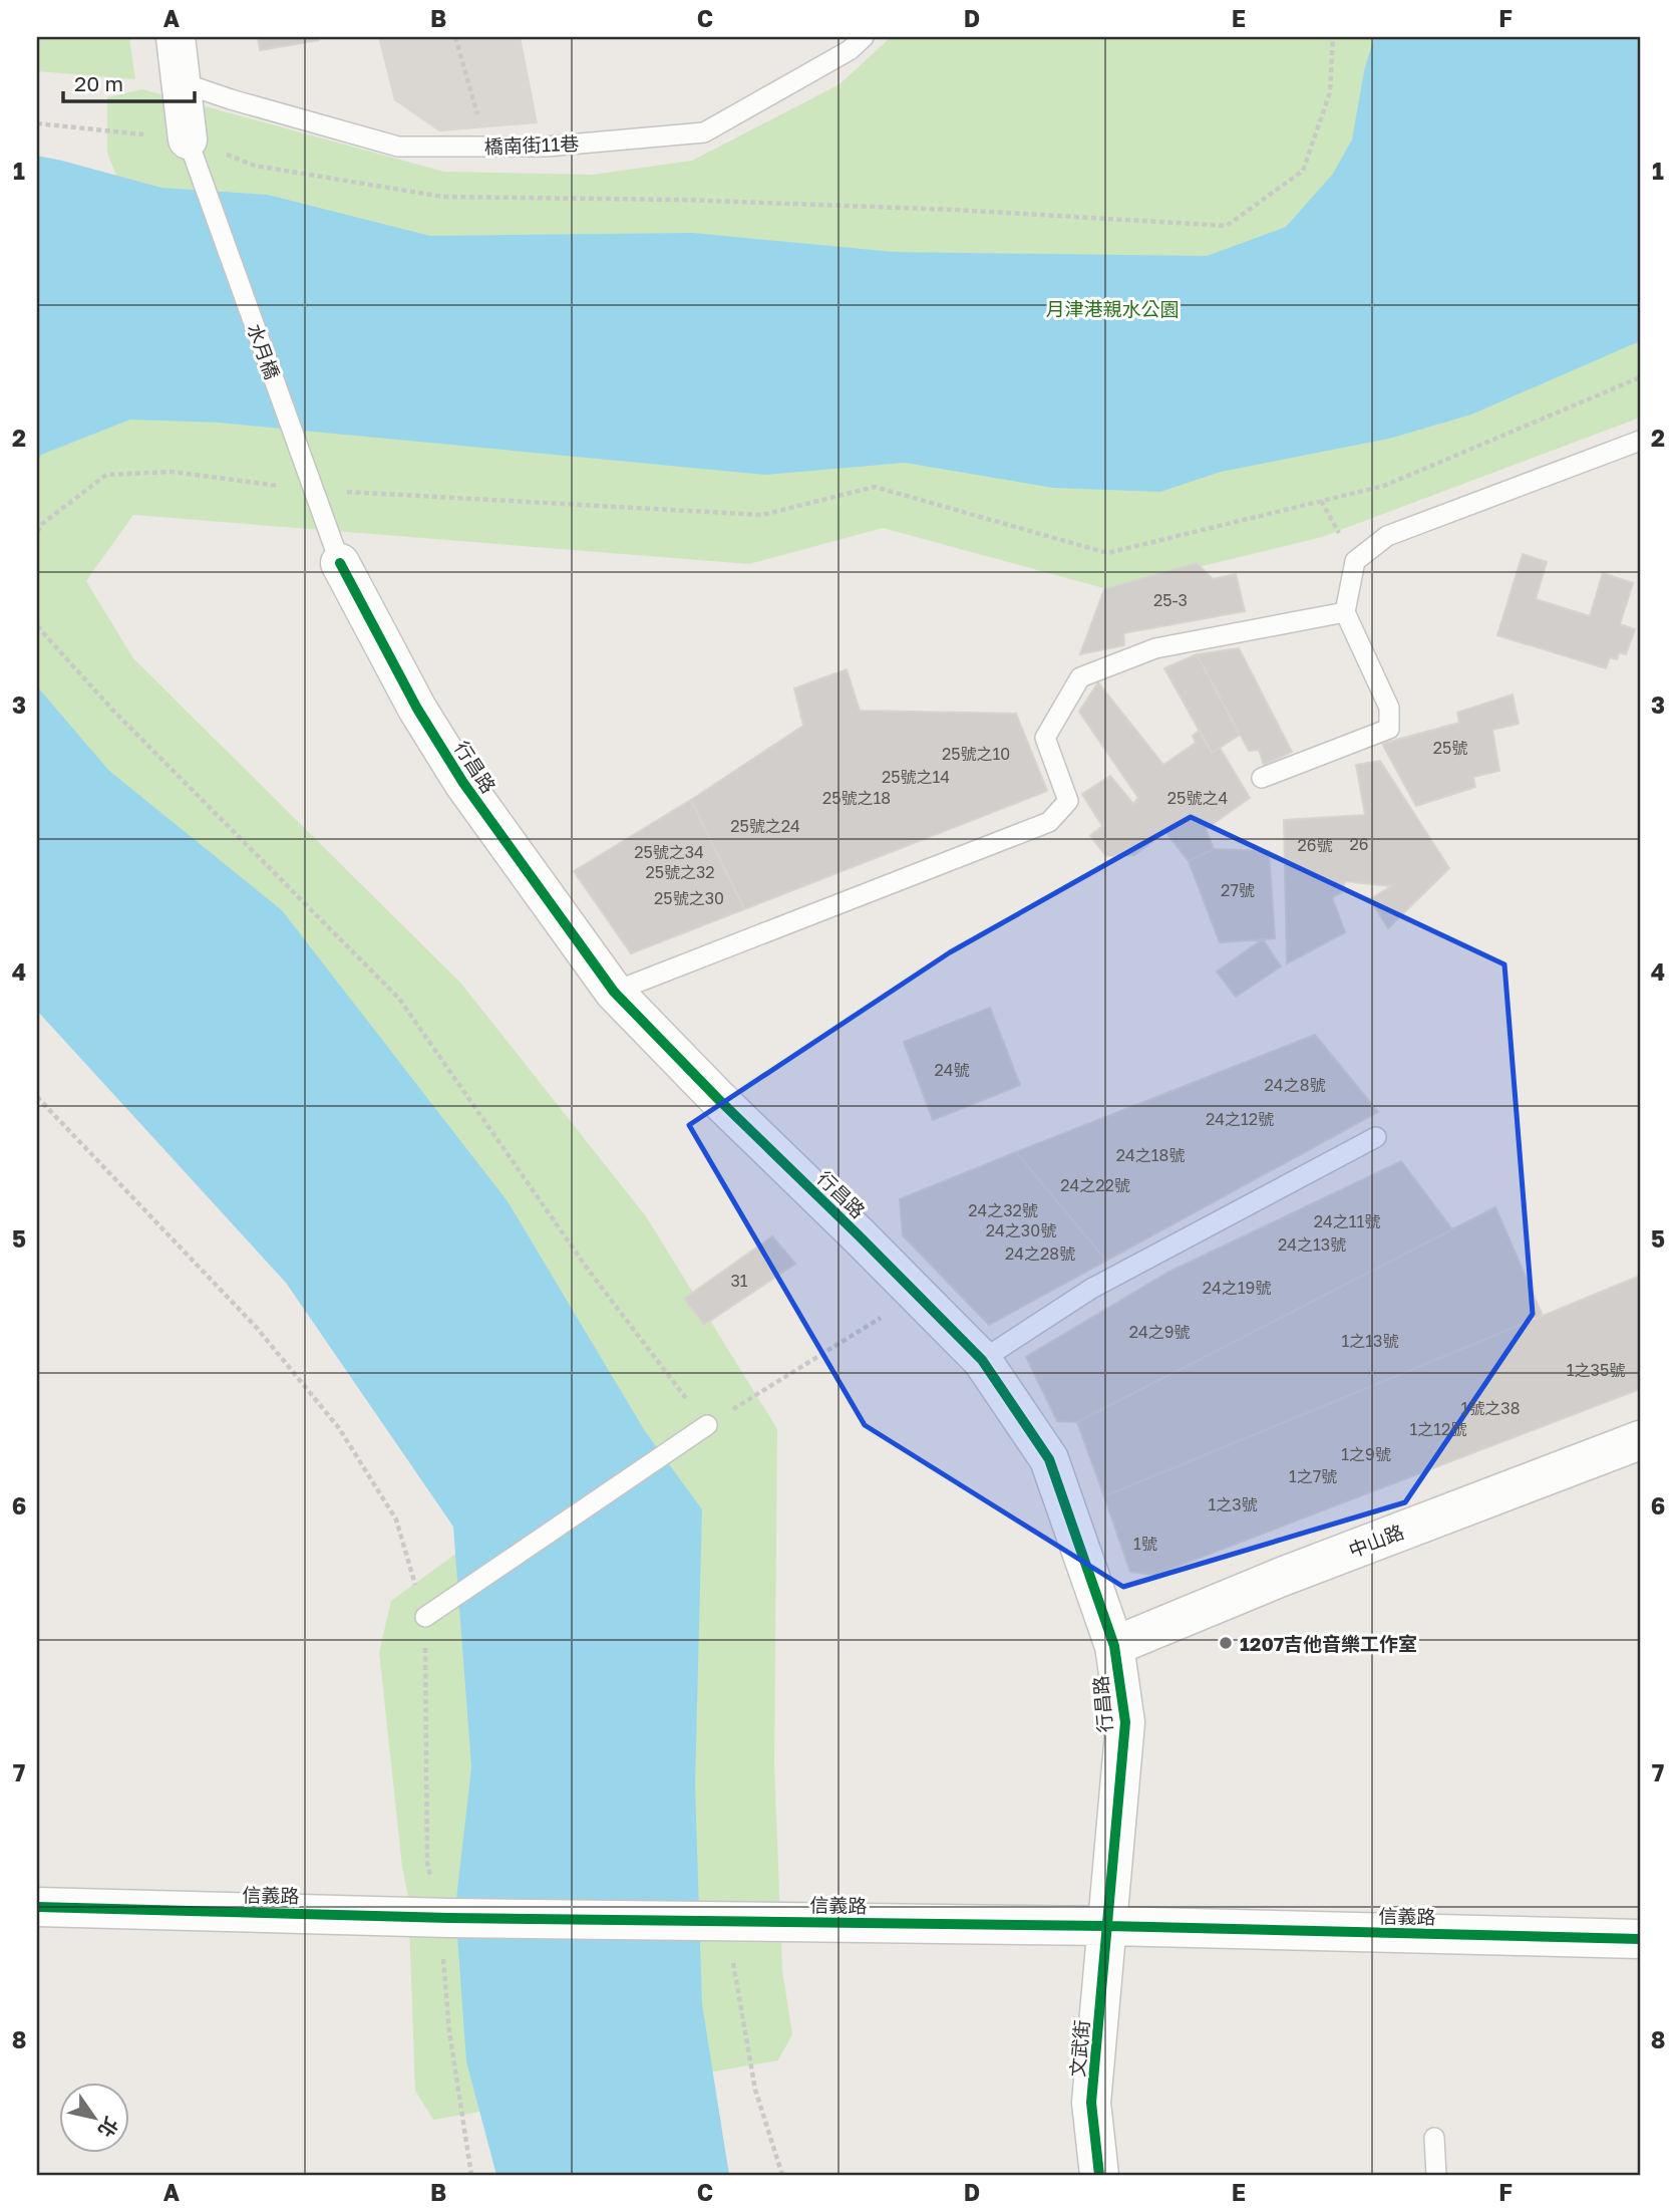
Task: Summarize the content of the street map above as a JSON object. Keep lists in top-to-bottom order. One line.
{"streets":{"street":["行昌路","中山路","信義路","文武街"],"lane":["橋南街11巷","水月橋"]},"crossings":[["水月橋","行昌路"],["行昌路","中山路"],["行昌路","信義路"],["行昌路","文武街"],["信義路","文武街"]],"parks":["月津港親水公園"],"places":["1207吉他音樂工作室"],"house_numbers":["25-3","25號","25號之10","25號之14","25號之18","25號之4","25號之24","26","26號","25號之34","25號之32","27號","25號之30","24號","24之8號","24之12號","24之18號","24之22號","24之32號","24之11號","24之30號","24之13號","24之28號","31","24之19號","24之9號","1之13號","1之35號","1號之38","1之12號","1之9號","1之7號","1之3號","1號"],"scale_bar":"20 m","north":"bottom right","grid":{"columns":["A","B","C","D","E","F"],"rows":["1","2","3","4","5","6","7","8"]}}
